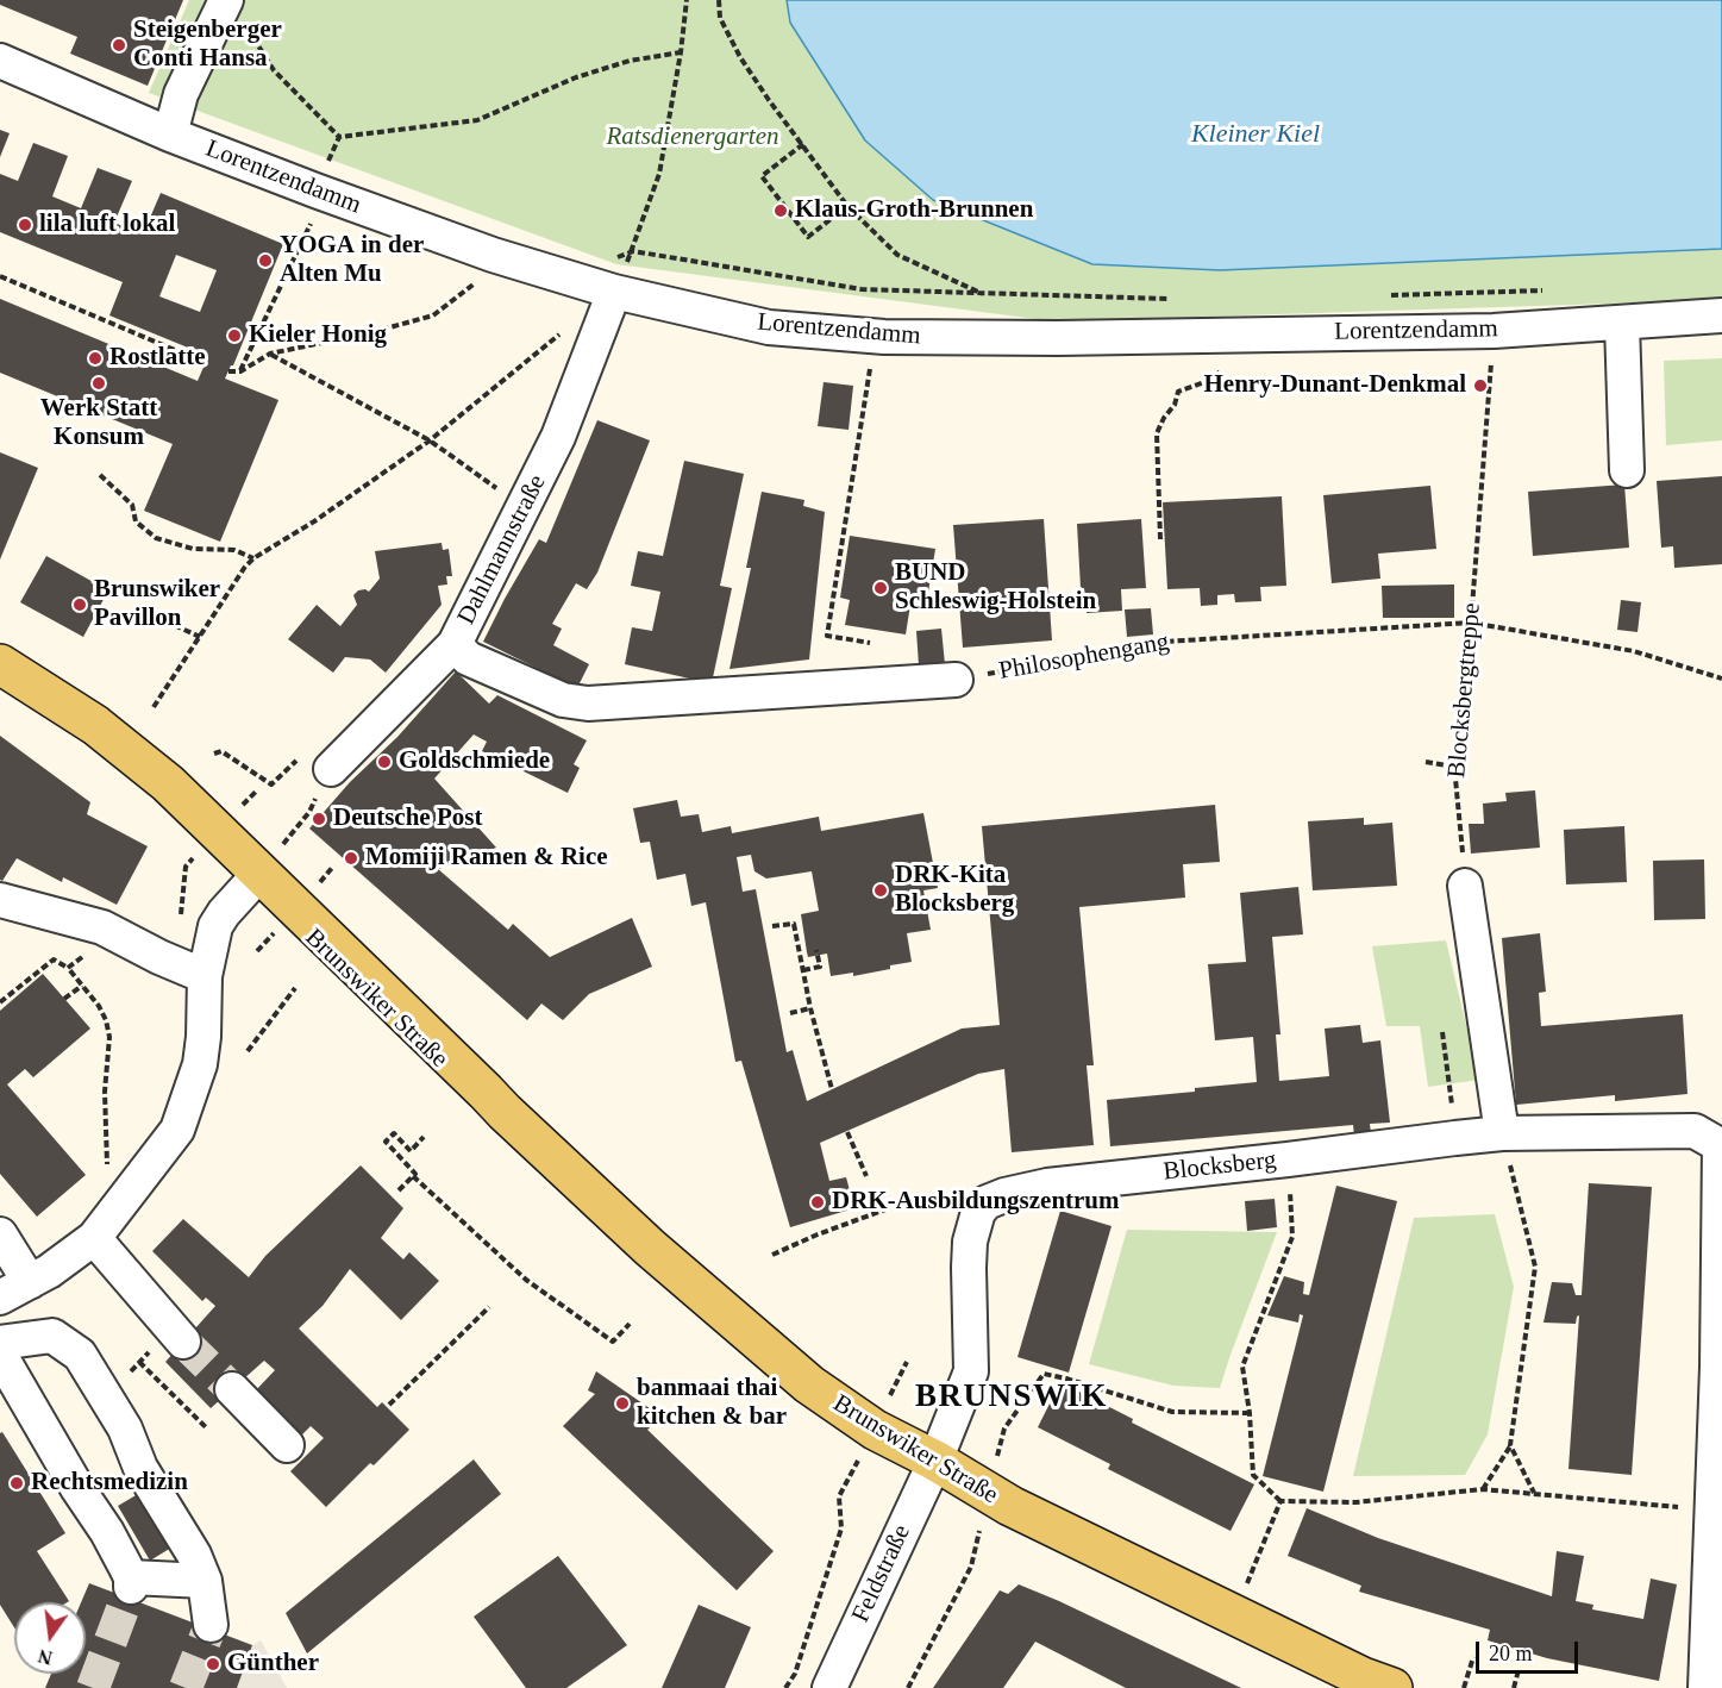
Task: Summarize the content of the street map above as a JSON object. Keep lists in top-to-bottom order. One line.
{"streets":{"main road":["Brunswiker Straße"],"street":["Lorentzendamm","Dahlmannstraße","Blocksberg","Feldstraße"],"path":["Philosophengang","Blocksbergtreppe"]},"crossings":[["Lorentzendamm","Dahlmannstraße"],["Lorentzendamm","Blocksbergtreppe"],["Philosophengang","Blocksbergtreppe"],["Brunswiker Straße","Blocksberg"],["Brunswiker Straße","Feldstraße"],["Blocksberg","Feldstraße"]],"districts":["BRUNSWIK"],"water":["Kleiner Kiel"],"parks":["Ratsdienergarten"],"places":["Steigenberger Conti Hansa","Klaus-Groth-Brunnen","lila luft lokal","YOGA in der Alten Mu","Kieler Honig","Rostlatte","Werk Statt Konsum","Henry-Dunant-Denkmal","BUND Schleswig-Holstein","Brunswiker Pavillon","Goldschmiede","Deutsche Post","Momiji Ramen & Rice","DRK-Kita Blocksberg","DRK-Ausbildungszentrum","banmaai thai kitchen & bar","Rechtsmedizin","Günther"],"scale_bar":"20 m","north":"bottom"}
